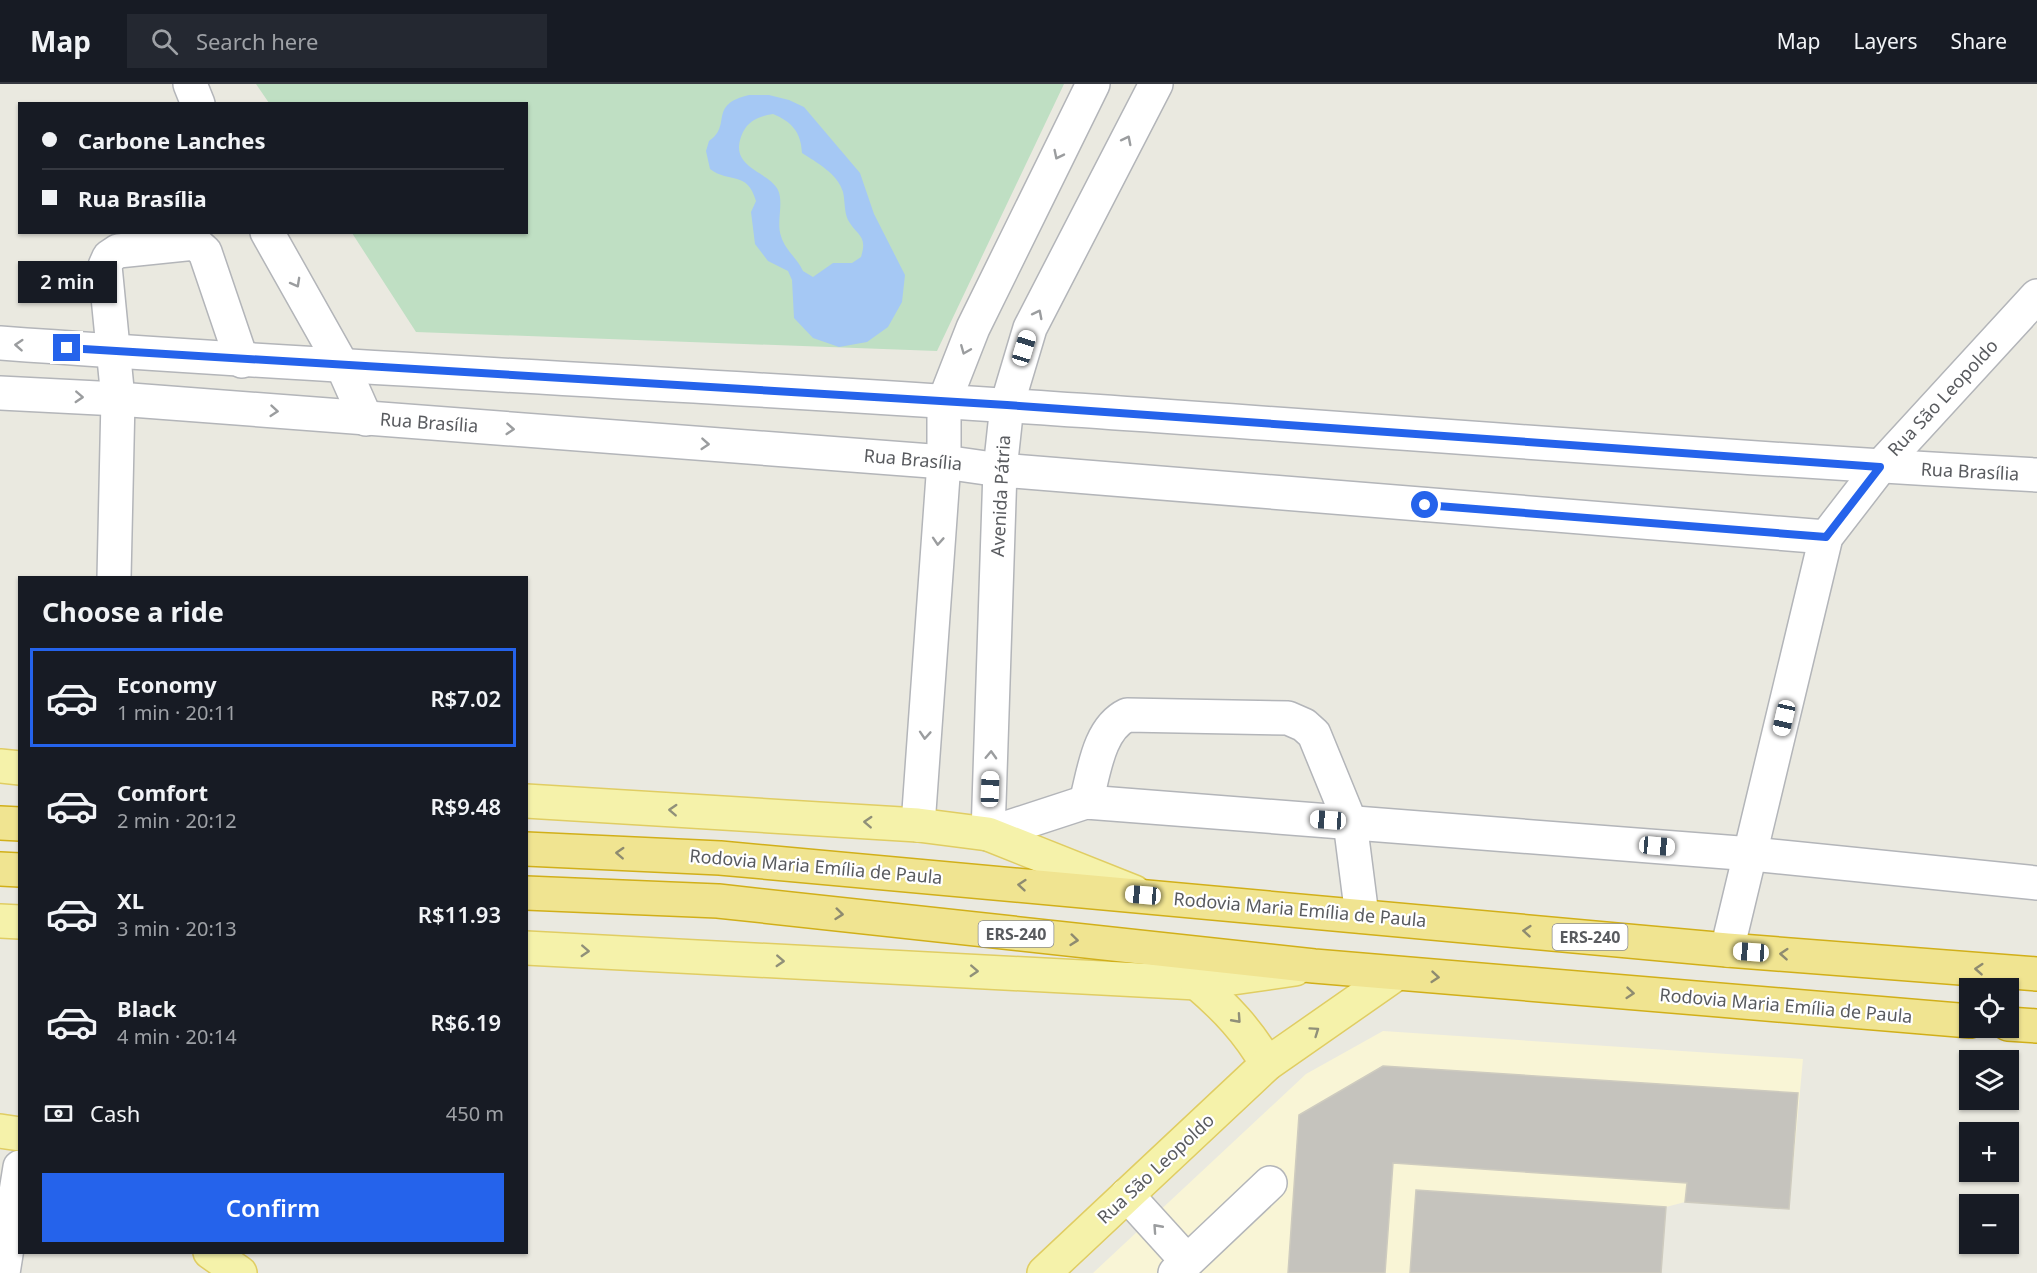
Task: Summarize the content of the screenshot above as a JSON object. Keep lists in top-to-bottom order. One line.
{"streets":{"highway":["Rodovia Maria Emília de Paula","ERS-240"],"main road":["Rua São Leopoldo"],"street":["Rua Brasília","Avenida Pátria"]},"crossings":[["Rua São Leopoldo","Rua Brasília"],["Rua São Leopoldo","Rodovia Maria Emília de Paula"],["Rua Brasília","Avenida Pátria"]],"page":{"header":"Map","search":"Search here","nav":["Map","Layers","Share"],"banner":["Carbone Lanches","Rua Brasília"],"bubble":"2 min","heading":"Choose a ride","list":[{"name":"Economy","note":"1 min · 20:11","value":"R$7.02"},{"name":"Comfort","note":"2 min · 20:12","value":"R$9.48"},{"name":"XL","note":"3 min · 20:13","value":"R$11.93"},{"name":"Black","note":"4 min · 20:14","value":"R$6.19"}],"map_buttons":["+","−"],"pay":["Cash","450 m"],"buttons":"Confirm"}}
